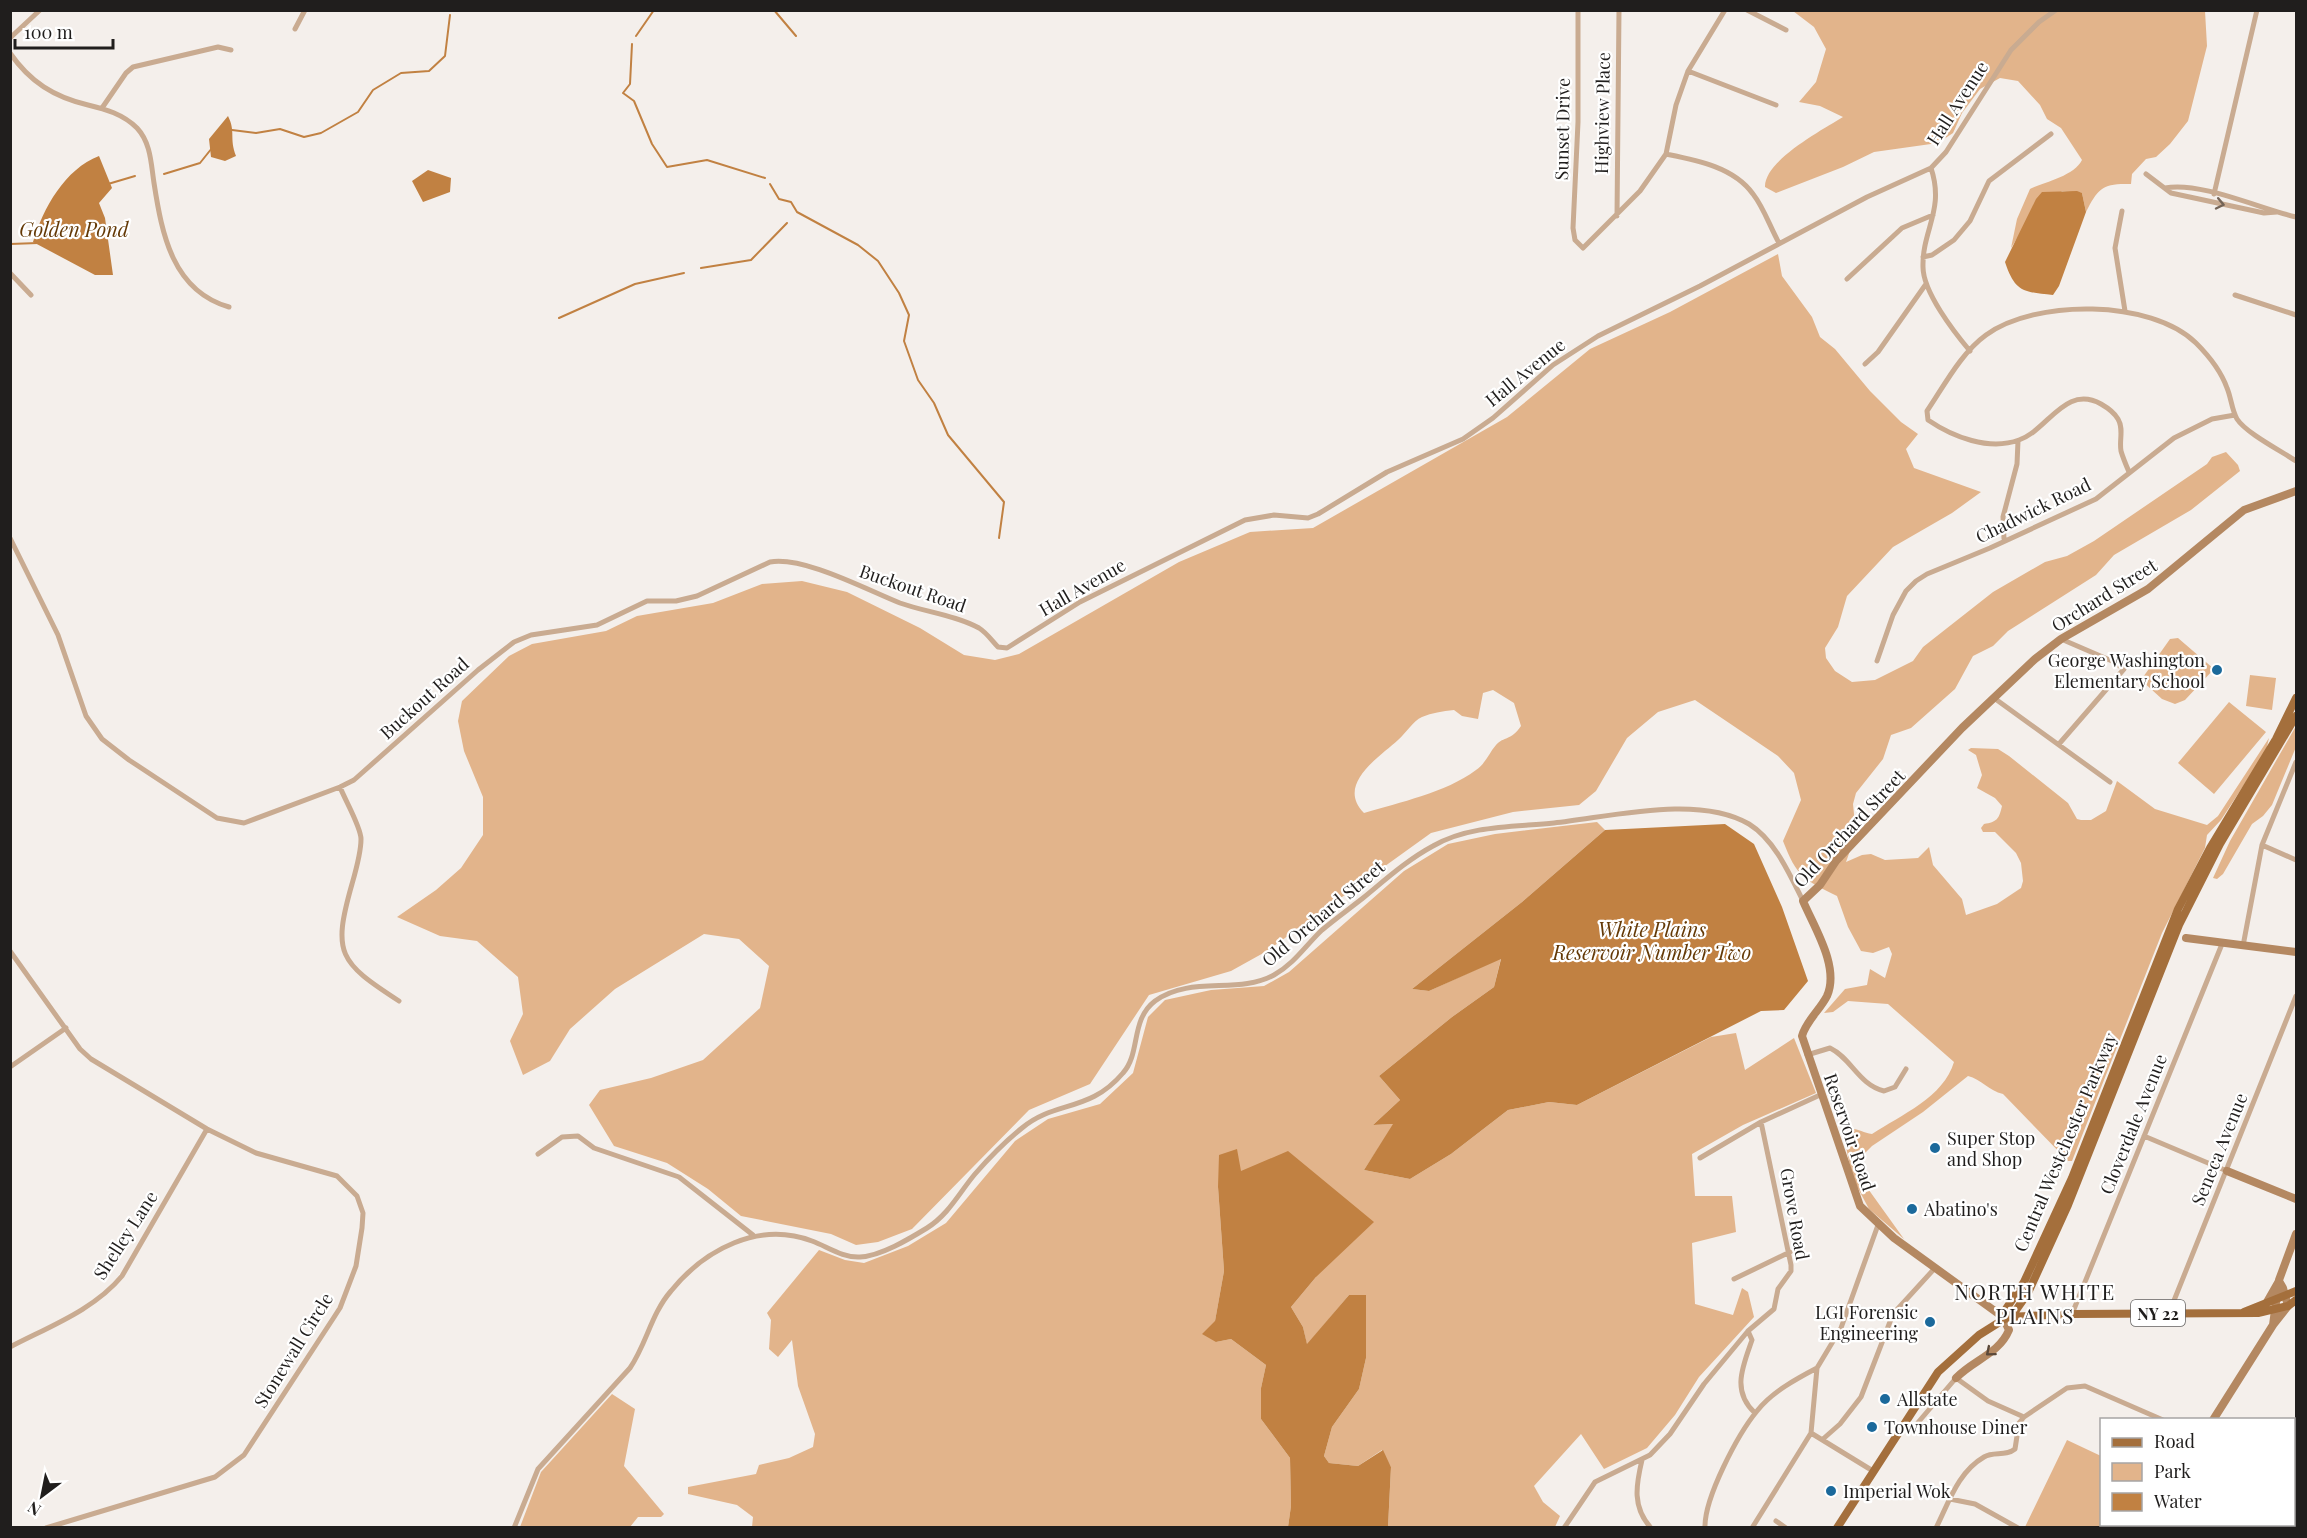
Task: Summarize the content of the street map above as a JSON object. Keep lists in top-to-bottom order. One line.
{"streets":{"main road":["Central Westchester Parkway","NY 22"],"street":["Hall Avenue","Highview Place","Sunset Drive","Chadwick Road","Buckout Road","Orchard Street","Old Orchard Street","Cloverdale Avenue","Reservoir Road","Seneca Avenue","Grove Road","Shelley Lane","Stonewall Circle"]},"crossings":[["Hall Avenue","Buckout Road"],["Highview Place","Sunset Drive"],["Orchard Street","Old Orchard Street"],["Old Orchard Street","Reservoir Road"],["Cloverdale Avenue","NY 22"],["Reservoir Road","Central Westchester Parkway"],["Reservoir Road","NY 22"],["Central Westchester Parkway","NY 22"],["Seneca Avenue","NY 22"],["Shelley Lane","Stonewall Circle"]],"districts":["NORTH WHITE PLAINS"],"water":["Golden Pond","White Plains Reservoir Number Two"],"places":["George Washington Elementary School","Super Stop and Shop","Abatino's","LGI Forensic Engineering","Allstate","Townhouse Diner","Imperial Wok"],"legend":["Road","Park","Water"],"scale_bar":"100 m","north":"bottom left"}
